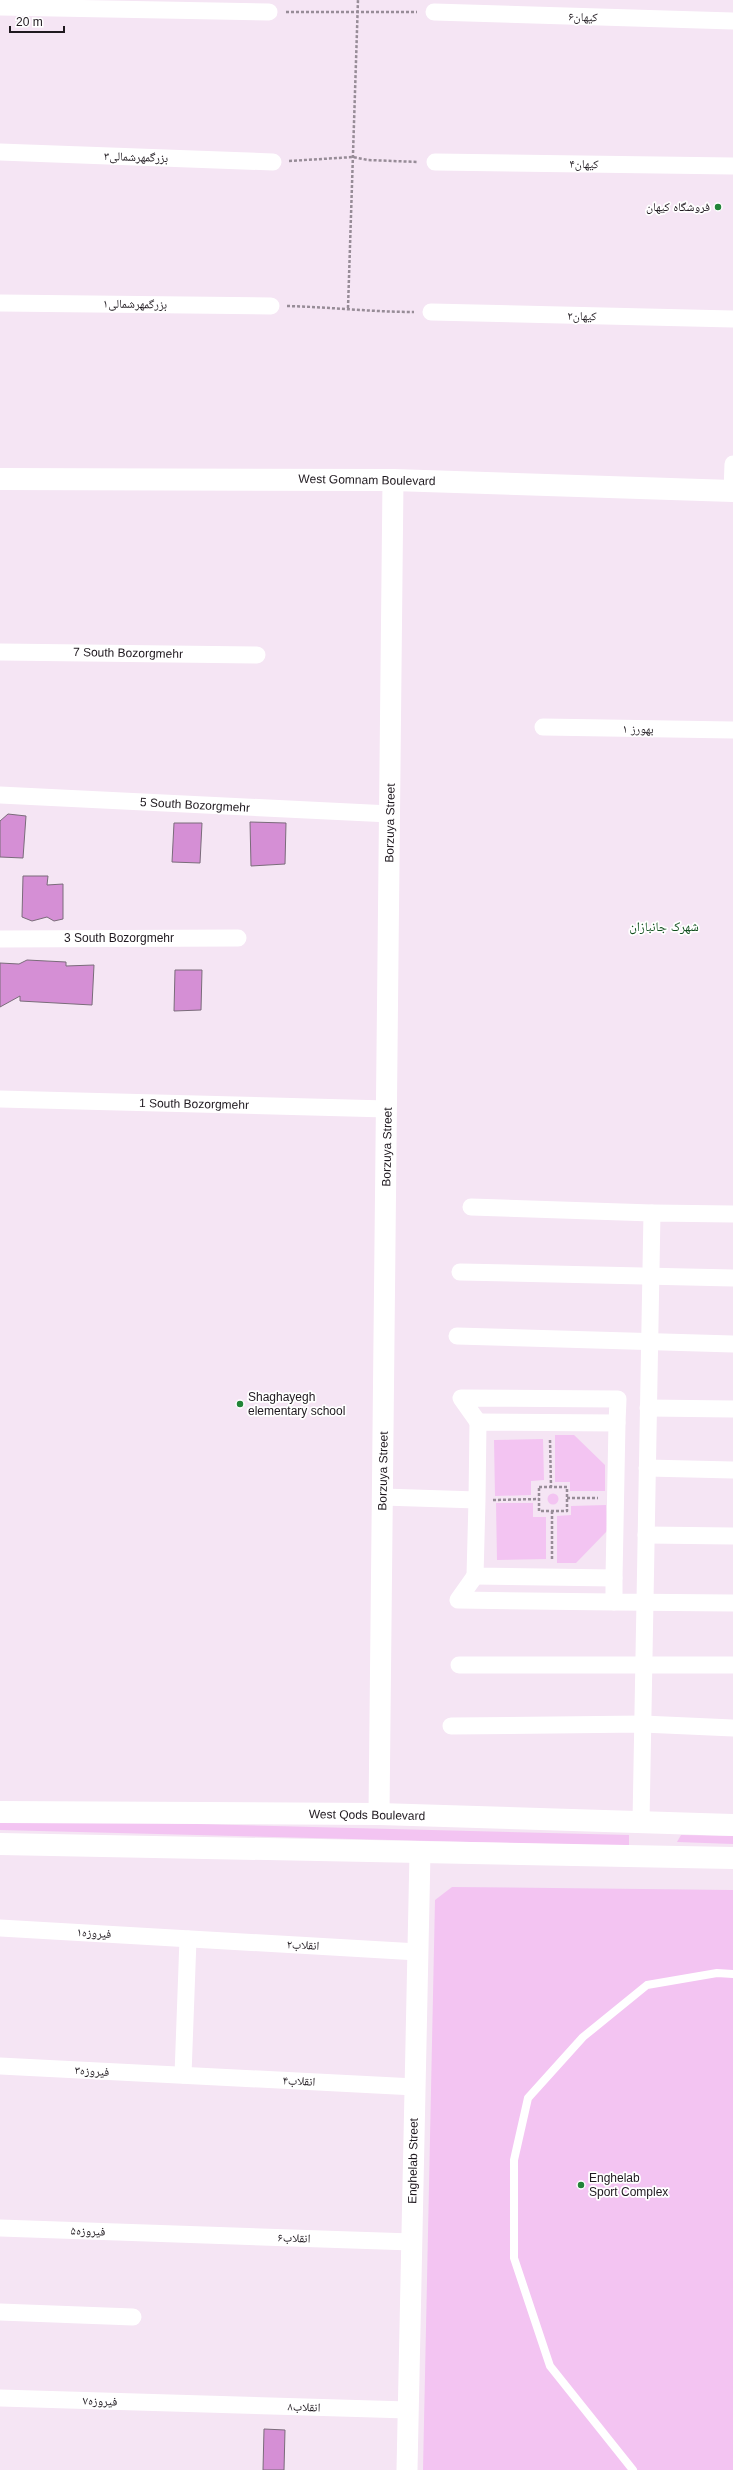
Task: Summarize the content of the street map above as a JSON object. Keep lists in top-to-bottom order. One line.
{"streets":{"main road":["West Gomnam Boulevard","West Qods Boulevard"],"street":["کیهان۶","بزرگمهرشمالی۳","کیهان۴","بزرگمهرشمالی۱","کیهان۲","7 South Bozorgmehr","بهورز ۱","5 South Bozorgmehr","Borzuya Street","3 South Bozorgmehr","1 South Bozorgmehr","فیروزه۱","انقلاب۲","فیروزه۳","انقلاب۴","Enghelab Street","فیروزه۵","انقلاب۶","فیروزه۷","انقلاب۸"]},"crossings":[["West Gomnam Boulevard","Borzuya Street"],["5 South Bozorgmehr","Borzuya Street"],["Borzuya Street","1 South Bozorgmehr"],["Borzuya Street","West Qods Boulevard"],["فیروزه۱","انقلاب۲"],["انقلاب۲","Enghelab Street"],["فیروزه۳","انقلاب۴"],["انقلاب۴","Enghelab Street"],["Enghelab Street","انقلاب۶"],["Enghelab Street","انقلاب۸"],["فیروزه۵","انقلاب۶"],["فیروزه۷","انقلاب۸"]],"districts":["شهرک جانبازان"],"places":["فروشگاه کیهان","Shaghayegh elementary school","Enghelab Sport Complex"],"scale_bar":"20 m"}
